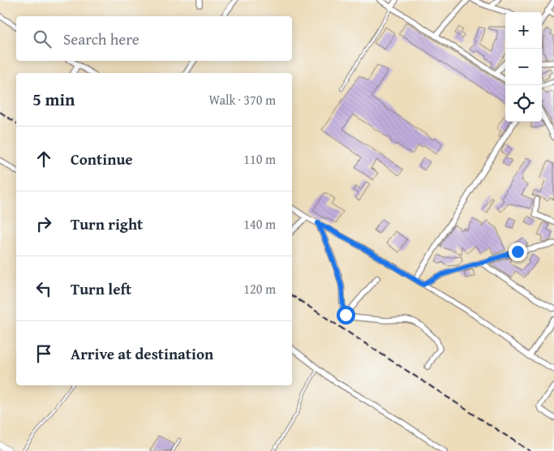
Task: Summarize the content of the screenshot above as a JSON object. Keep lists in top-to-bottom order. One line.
{"page":{"map_buttons":["+","−"],"search":"Search here","heading":["5 min","Walk · 370 m"],"list":[["Continue","110 m"],["Turn right","140 m"],["Turn left","120 m"],"Arrive at destination"]}}
